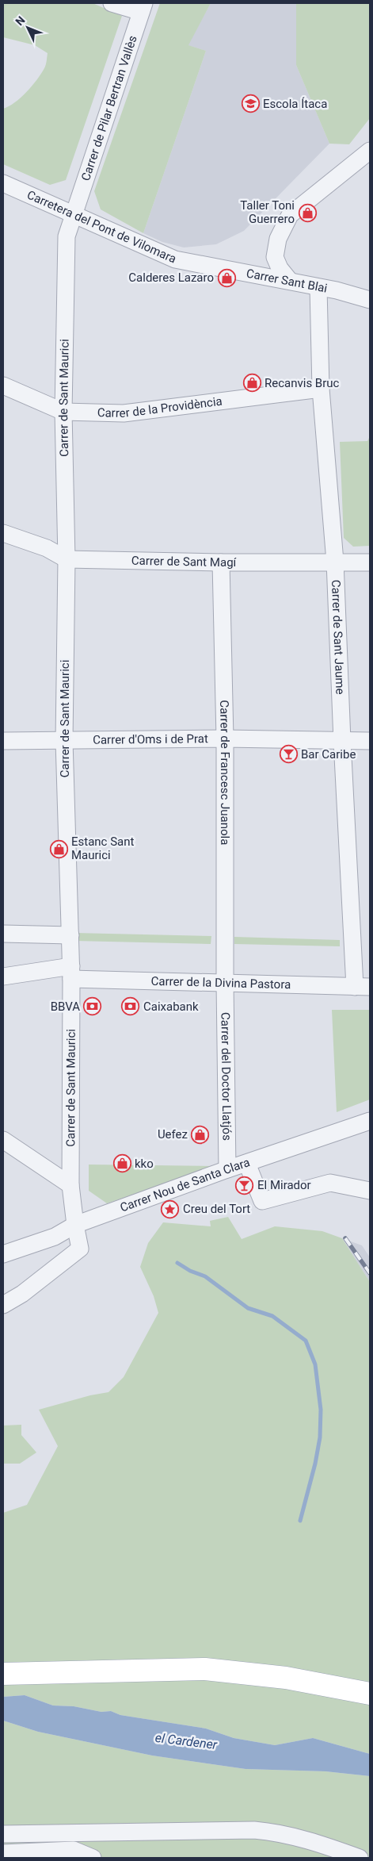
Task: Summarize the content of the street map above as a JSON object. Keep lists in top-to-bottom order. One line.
{"streets":{"street":["Carrer de Pilar Bertran Vallès","Carretera del Pont de Vilomara","Carrer Sant Blai","Carrer de Sant Maurici","Carrer de la Providència","Carrer de Sant Magí","Carrer de Sant Jaume","Carrer d'Oms i de Prat","Carrer de Francesc Juanola","Carrer de la Divina Pastora","Carrer del Doctor Llatjós","Carrer Nou de Santa Clara"]},"crossings":[["Carrer de Pilar Bertran Vallès","Carretera del Pont de Vilomara"],["Carrer de Pilar Bertran Vallès","Carrer de Sant Maurici"],["Carretera del Pont de Vilomara","Carrer Sant Blai"],["Carretera del Pont de Vilomara","Carrer de Sant Maurici"],["Carrer Sant Blai","Carrer de Sant Jaume"],["Carrer de Sant Maurici","Carrer de la Providència"],["Carrer de Sant Maurici","Carrer de Sant Magí"],["Carrer de Sant Maurici","Carrer d'Oms i de Prat"],["Carrer de Sant Maurici","Carrer de la Divina Pastora"],["Carrer de Sant Maurici","Carrer Nou de Santa Clara"],["Carrer de la Providència","Carrer de Sant Jaume"],["Carrer de Sant Magí","Carrer de Sant Jaume"],["Carrer de Sant Magí","Carrer de Francesc Juanola"],["Carrer de Sant Jaume","Carrer d'Oms i de Prat"],["Carrer de Sant Jaume","Carrer de la Divina Pastora"],["Carrer d'Oms i de Prat","Carrer de Francesc Juanola"],["Carrer de Francesc Juanola","Carrer de la Divina Pastora"],["Carrer de Francesc Juanola","Carrer del Doctor Llatjós"],["Carrer de la Divina Pastora","Carrer del Doctor Llatjós"],["Carrer del Doctor Llatjós","Carrer Nou de Santa Clara"]],"water":["el Cardener"],"places":{"school or university":["Escola Ítaca"],"shop":["Taller Toni Guerrero","Calderes Lazaro","Recanvis Bruc","Estanc Sant Maurici","Uefez","kko"],"bar":["Bar Caribe","El Mirador"],"bank":["BBVA","Caixabank"],"place":["Creu del Tort"]},"north":"top left"}
